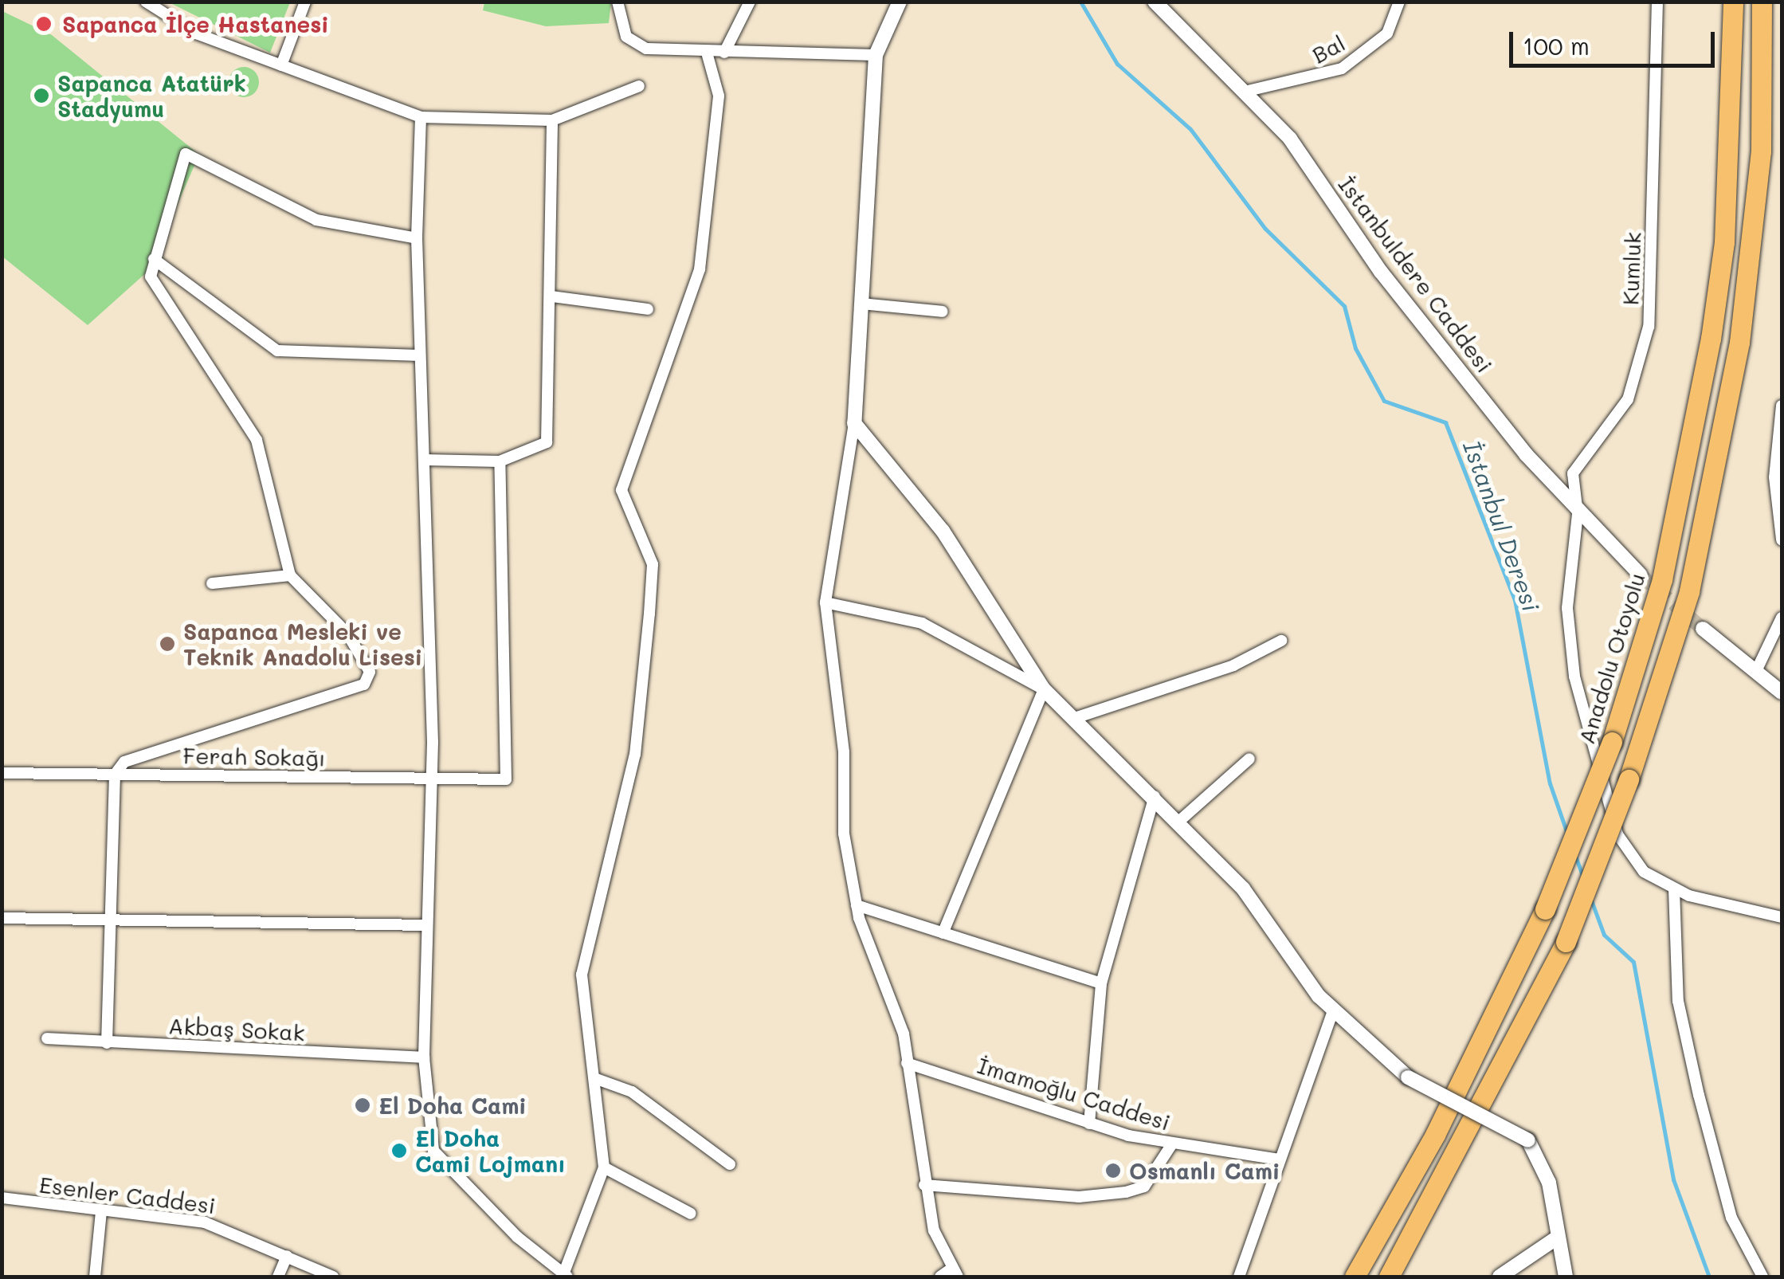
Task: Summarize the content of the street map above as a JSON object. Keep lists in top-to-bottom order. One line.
{"streets":{"highway":["Anadolu Otoyolu"],"street":["Bal","Kumluk","İstanbuldere Caddesi","Ferah Sokağı","Akbaş Sokak","İmamoğlu Caddesi","Esenler Caddesi"]},"crossings":[["Bal","İstanbuldere Caddesi"],["Kumluk","İstanbuldere Caddesi"]],"water":["İstanbul Deresi"],"places":["Sapanca İlçe Hastanesi","Sapanca Atatürk Stadyumu","Sapanca Mesleki ve Teknik Anadolu Lisesi","El Doha Cami","El Doha Cami Lojmanı","Osmanlı Cami"],"scale_bar":"100 m"}
